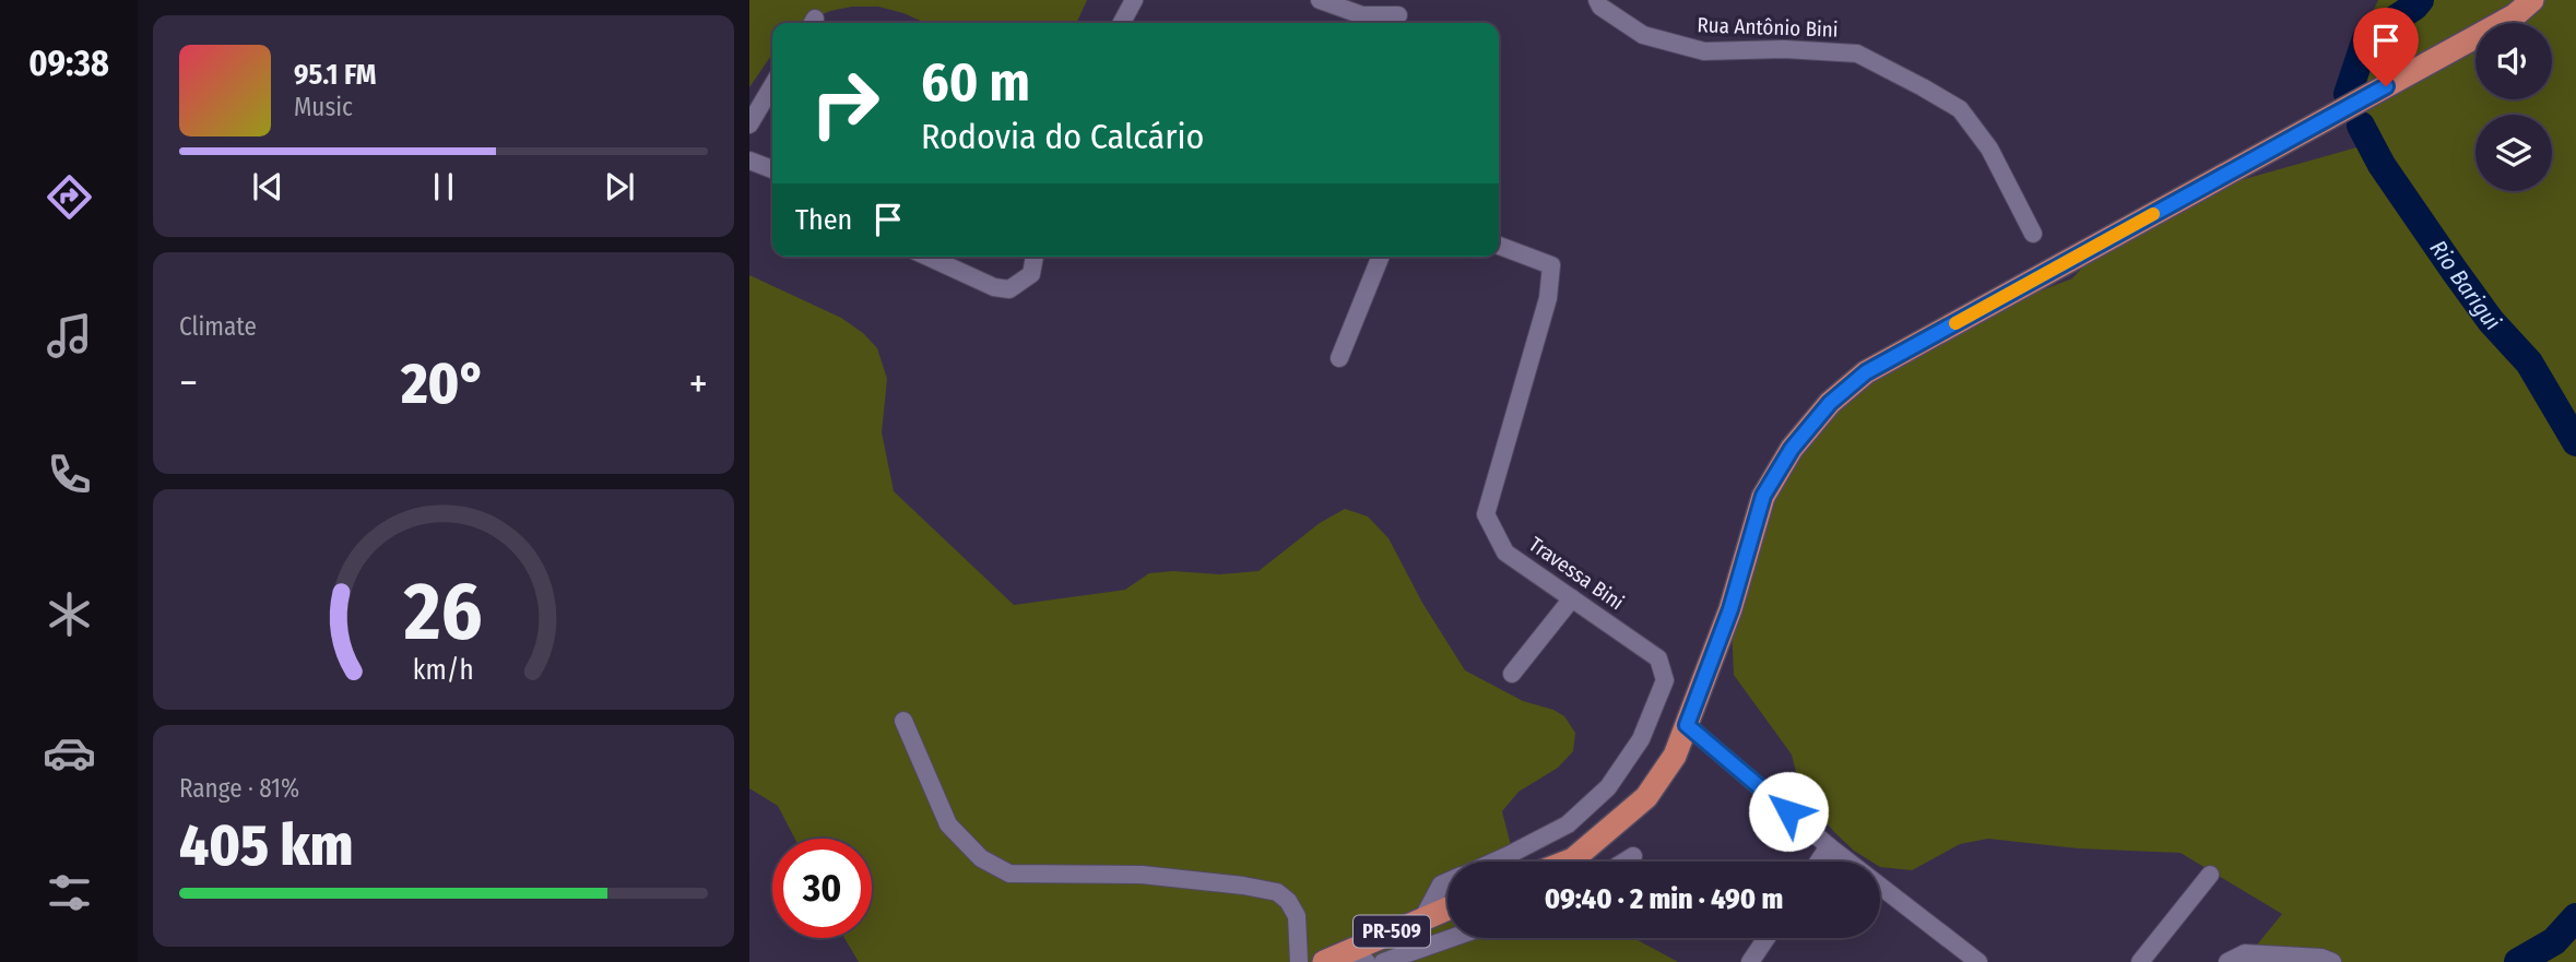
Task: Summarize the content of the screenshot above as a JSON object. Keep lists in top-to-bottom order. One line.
{"streets":{"main road":["PR-509"],"street":["Rua Antônio Bini","Travessa Bini"]},"crossings":[["Travessa Bini","PR-509"]],"water":["Rio Barigui"],"page":{"tabs":"09:38","turn":["60 m","Rodovia do Calcário"],"song":["95.1 FM","Music"],"then":"Then","tile":["Climate",["Range · 81%","405 km"]],"heat":["−","20°","+"],"limit":"30","trip":"09:40 · 2 min · 490 m","gauge":["26","km/h"]}}
